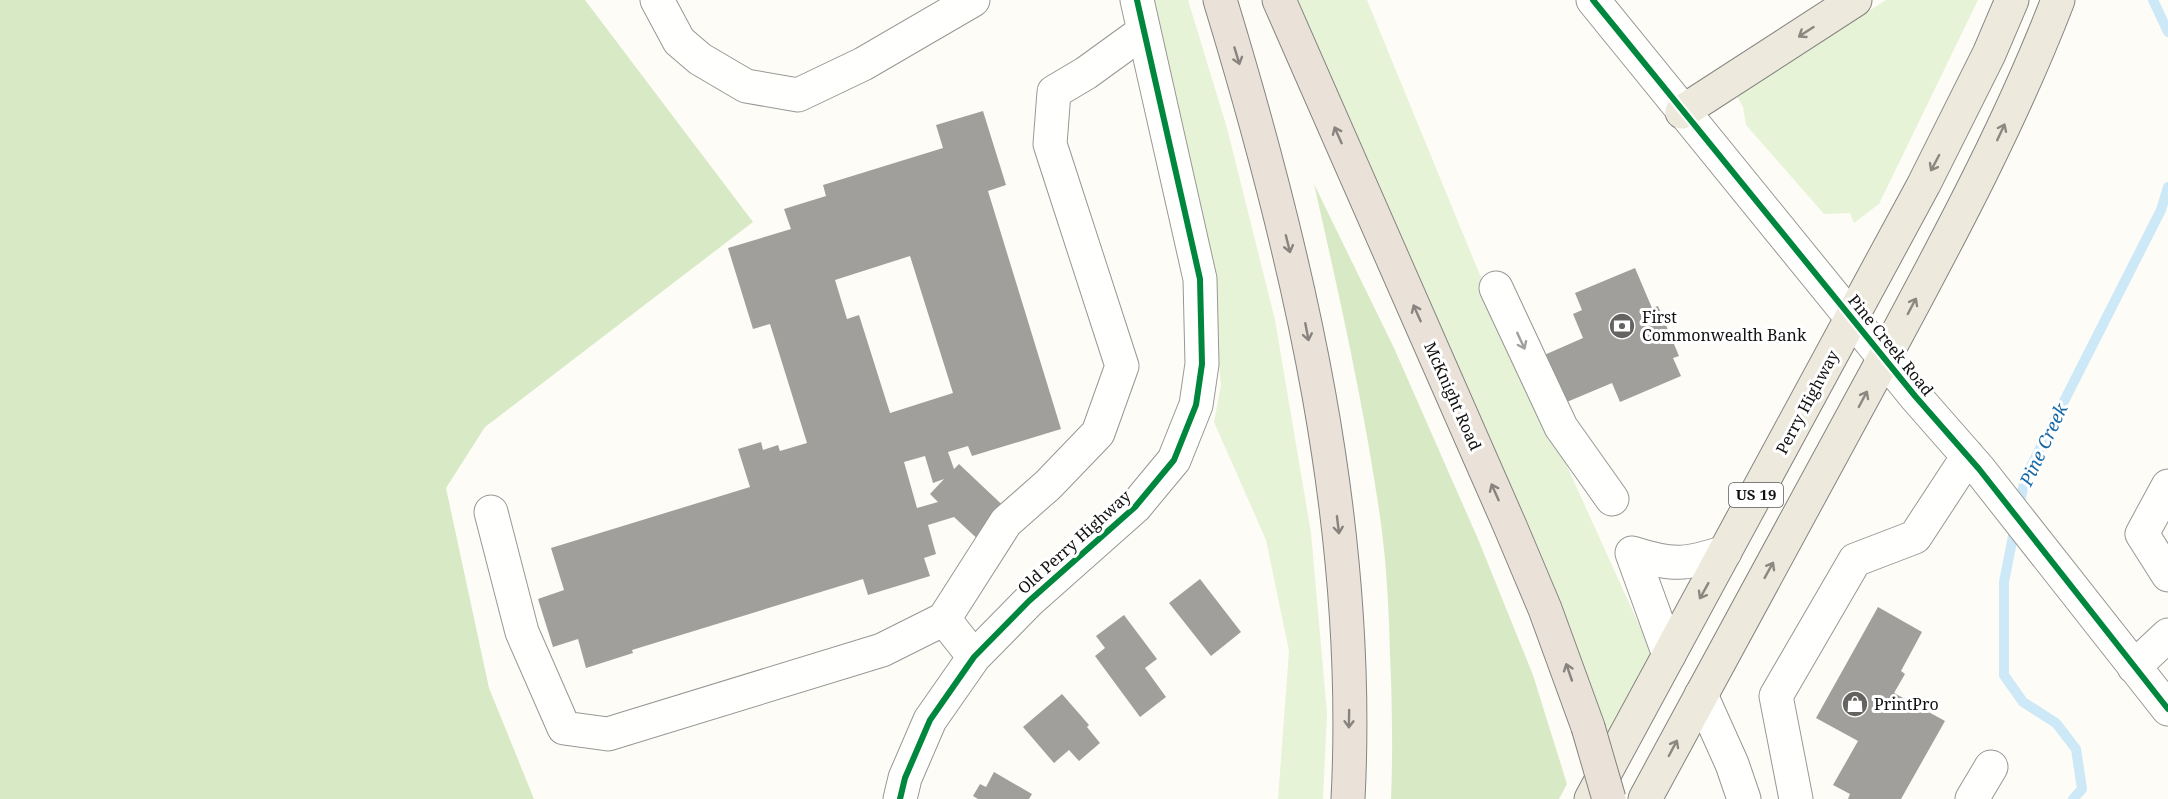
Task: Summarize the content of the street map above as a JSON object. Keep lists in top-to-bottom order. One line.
{"streets":{"highway":["McKnight Road"],"main road":["Perry Highway","US 19"],"street":["Pine Creek Road","Old Perry Highway"]},"crossings":[["Pine Creek Road","Perry Highway"],["Pine Creek Road","US 19"]],"water":["Pine Creek"],"places":{"bank":["First Commonwealth Bank"],"shop":["PrintPro"]}}
